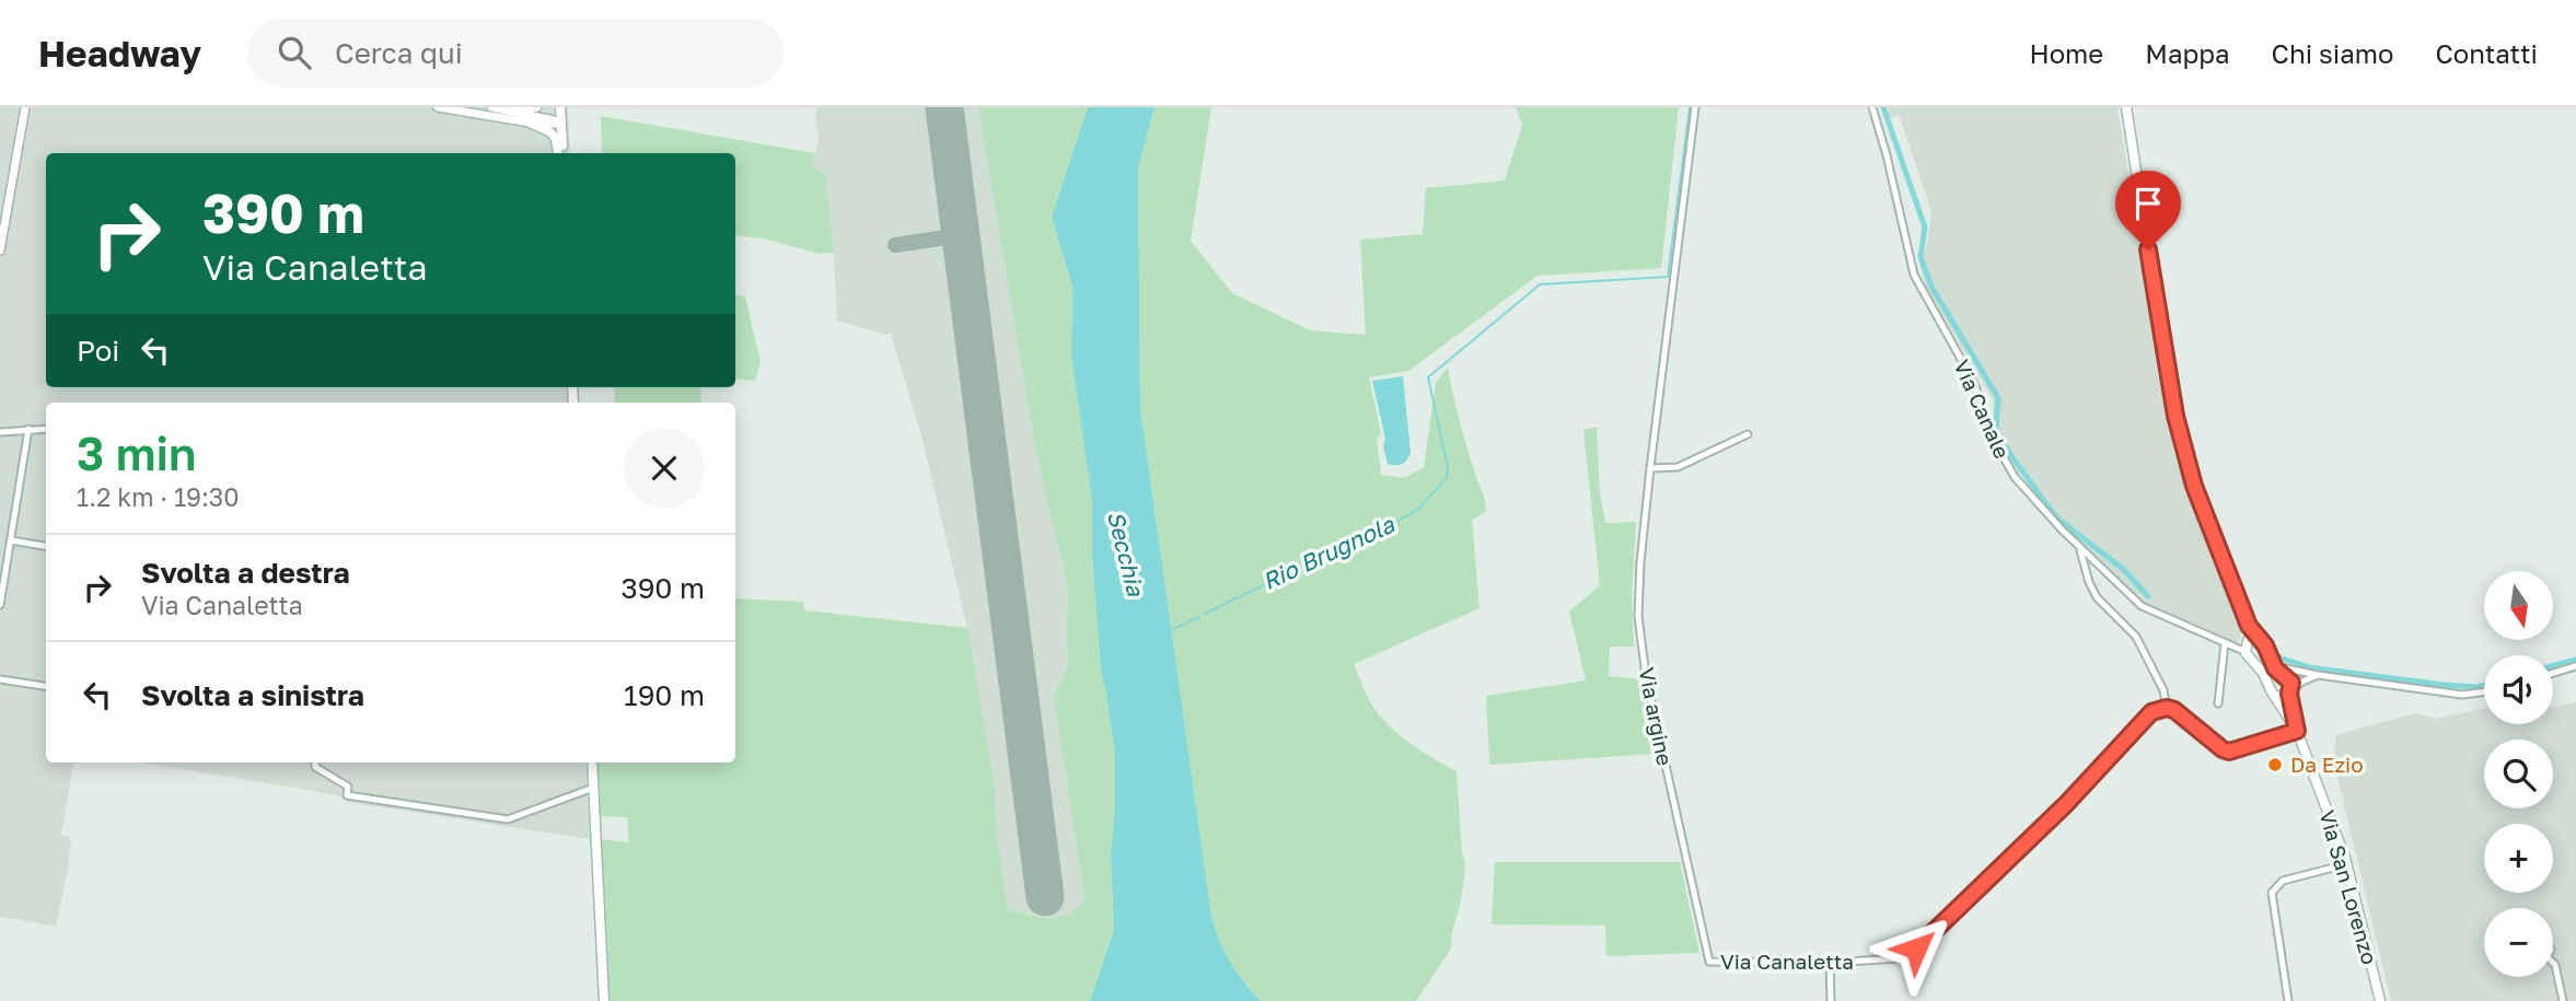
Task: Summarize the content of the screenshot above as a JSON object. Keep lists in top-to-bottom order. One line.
{"streets":{"main road":["Via San Lorenzo"],"street":["Via Canale","Via argine","Via Canaletta"]},"crossings":[["Via argine","Via Canaletta"]],"water":["Secchia","Rio Brugnola"],"places":["Da Ezio"],"north":"bottom","page":{"header":"Headway","search":"Cerca qui","nav":["Home","Mappa","Chi siamo","Contatti"],"turn":["390 m","Via Canaletta"],"then":"Poi","heading":["3 min","1.2 km · 19:30"],"list":[{"name":"Svolta a destra","note":"Via Canaletta","value":"390 m"},{"name":"Svolta a sinistra","value":"190 m"}],"map_buttons":["+","−"]}}
